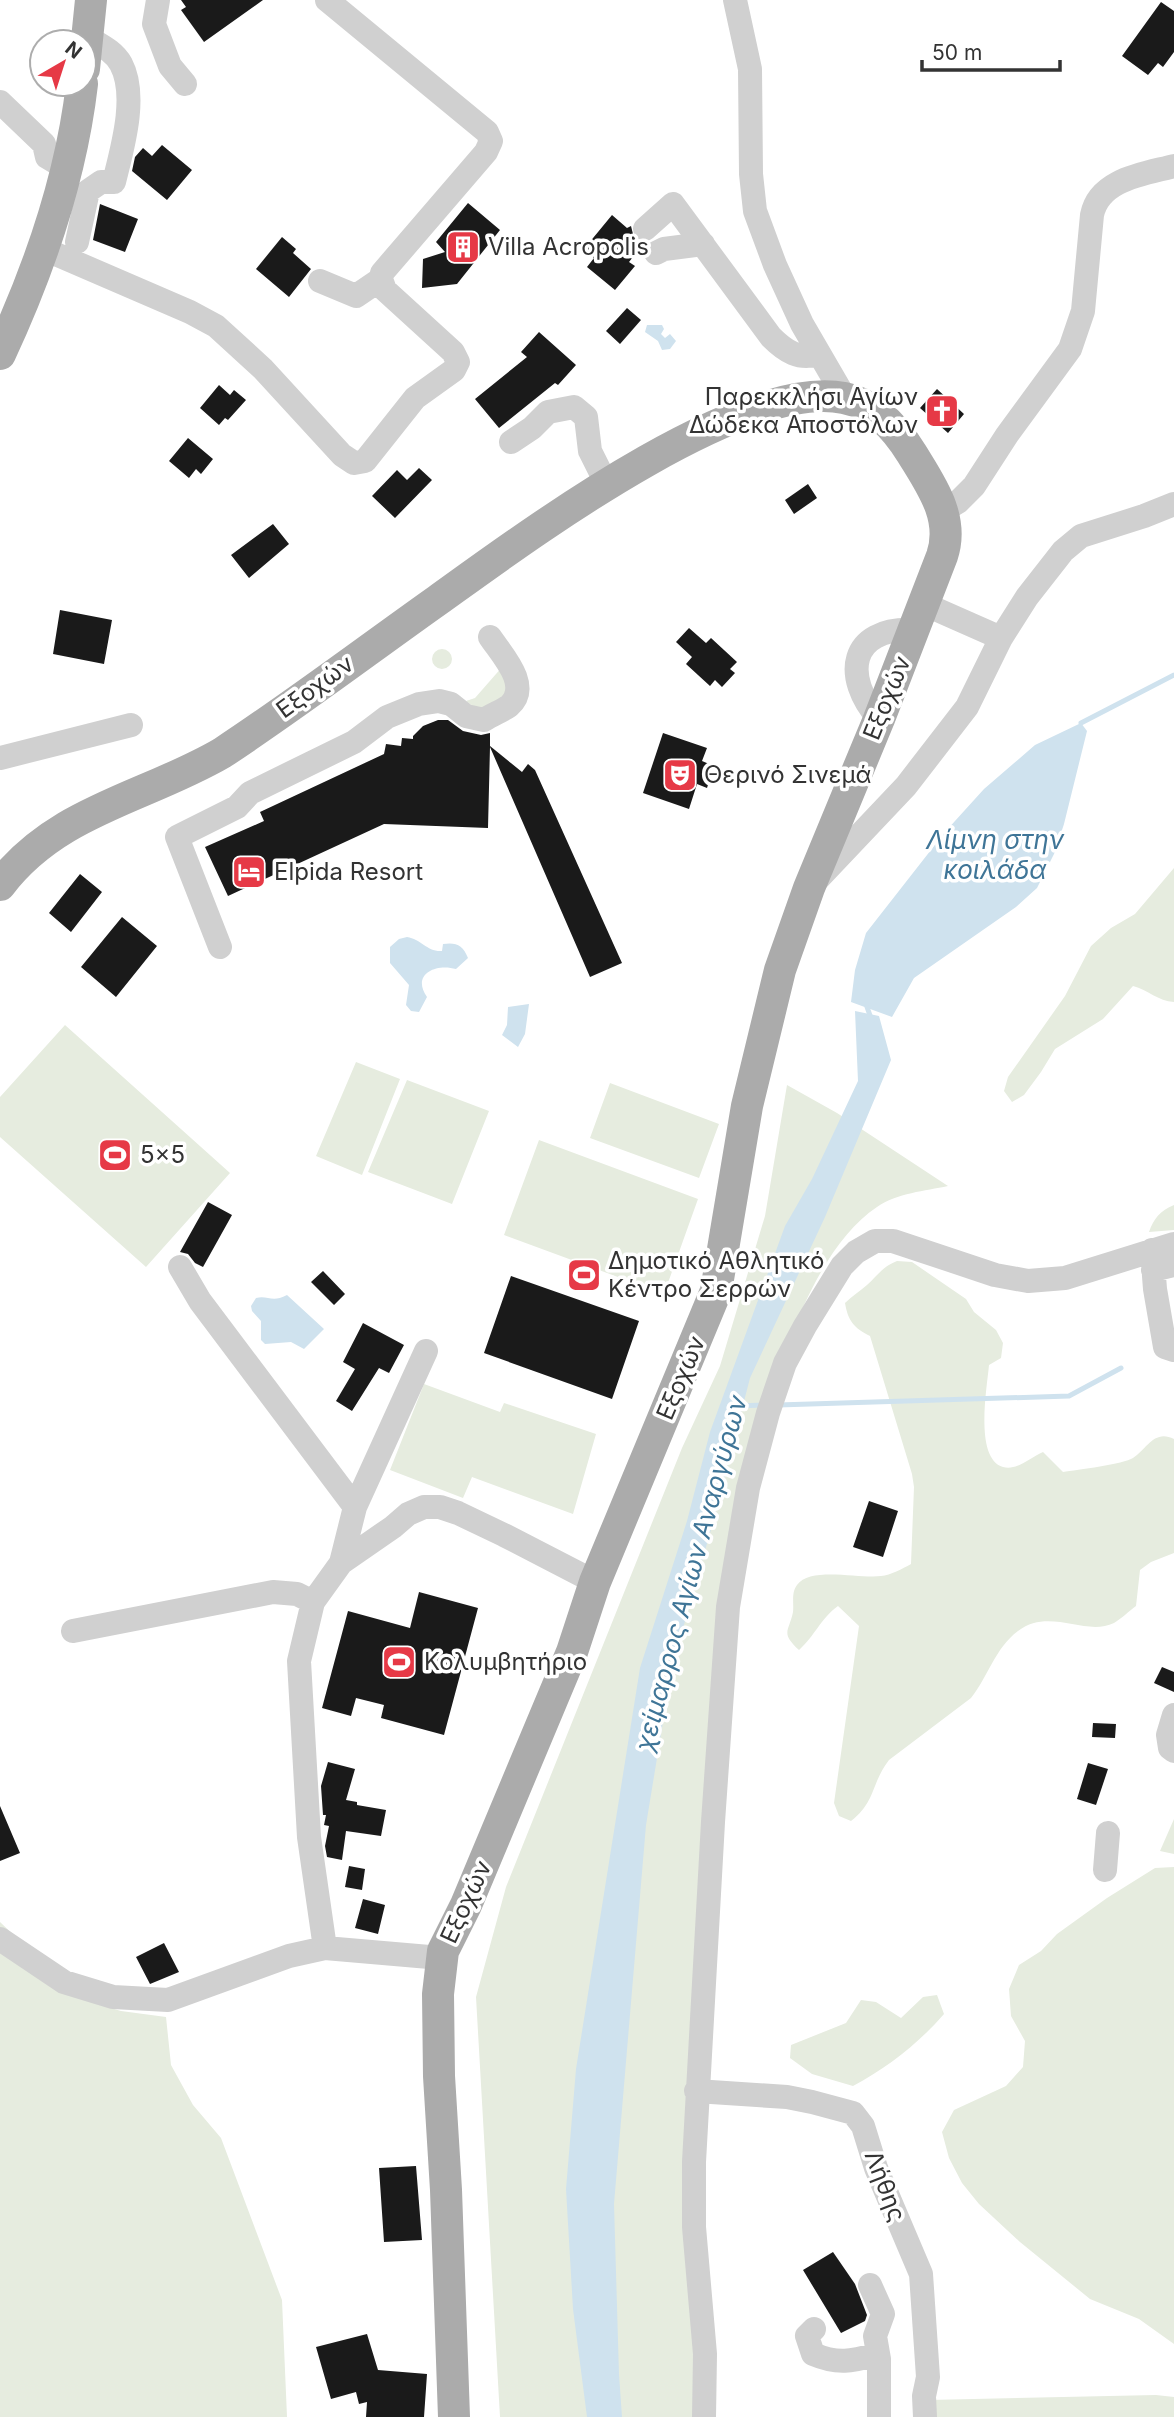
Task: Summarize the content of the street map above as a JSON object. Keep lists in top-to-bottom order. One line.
{"streets":{"main road":["Εξοχών"],"street":["Λήθης"]},"water":["Λίμνη στην κοιλάδα","χείμαρρος Αγίων Αναργύρων"],"places":{"building":["Villa Acropolis"],"church":["Παρεκκλήσι Αγίων Δώδεκα Αποστόλων"],"theatre":["Θερινό Σινεμά"],"hotel":["Elpida Resort"],"sports":["5x5","Δημοτικό Αθλητικό Κέντρο Σερρών","Κολυμβητήριο"]},"scale_bar":"50 m","north":"top right"}
